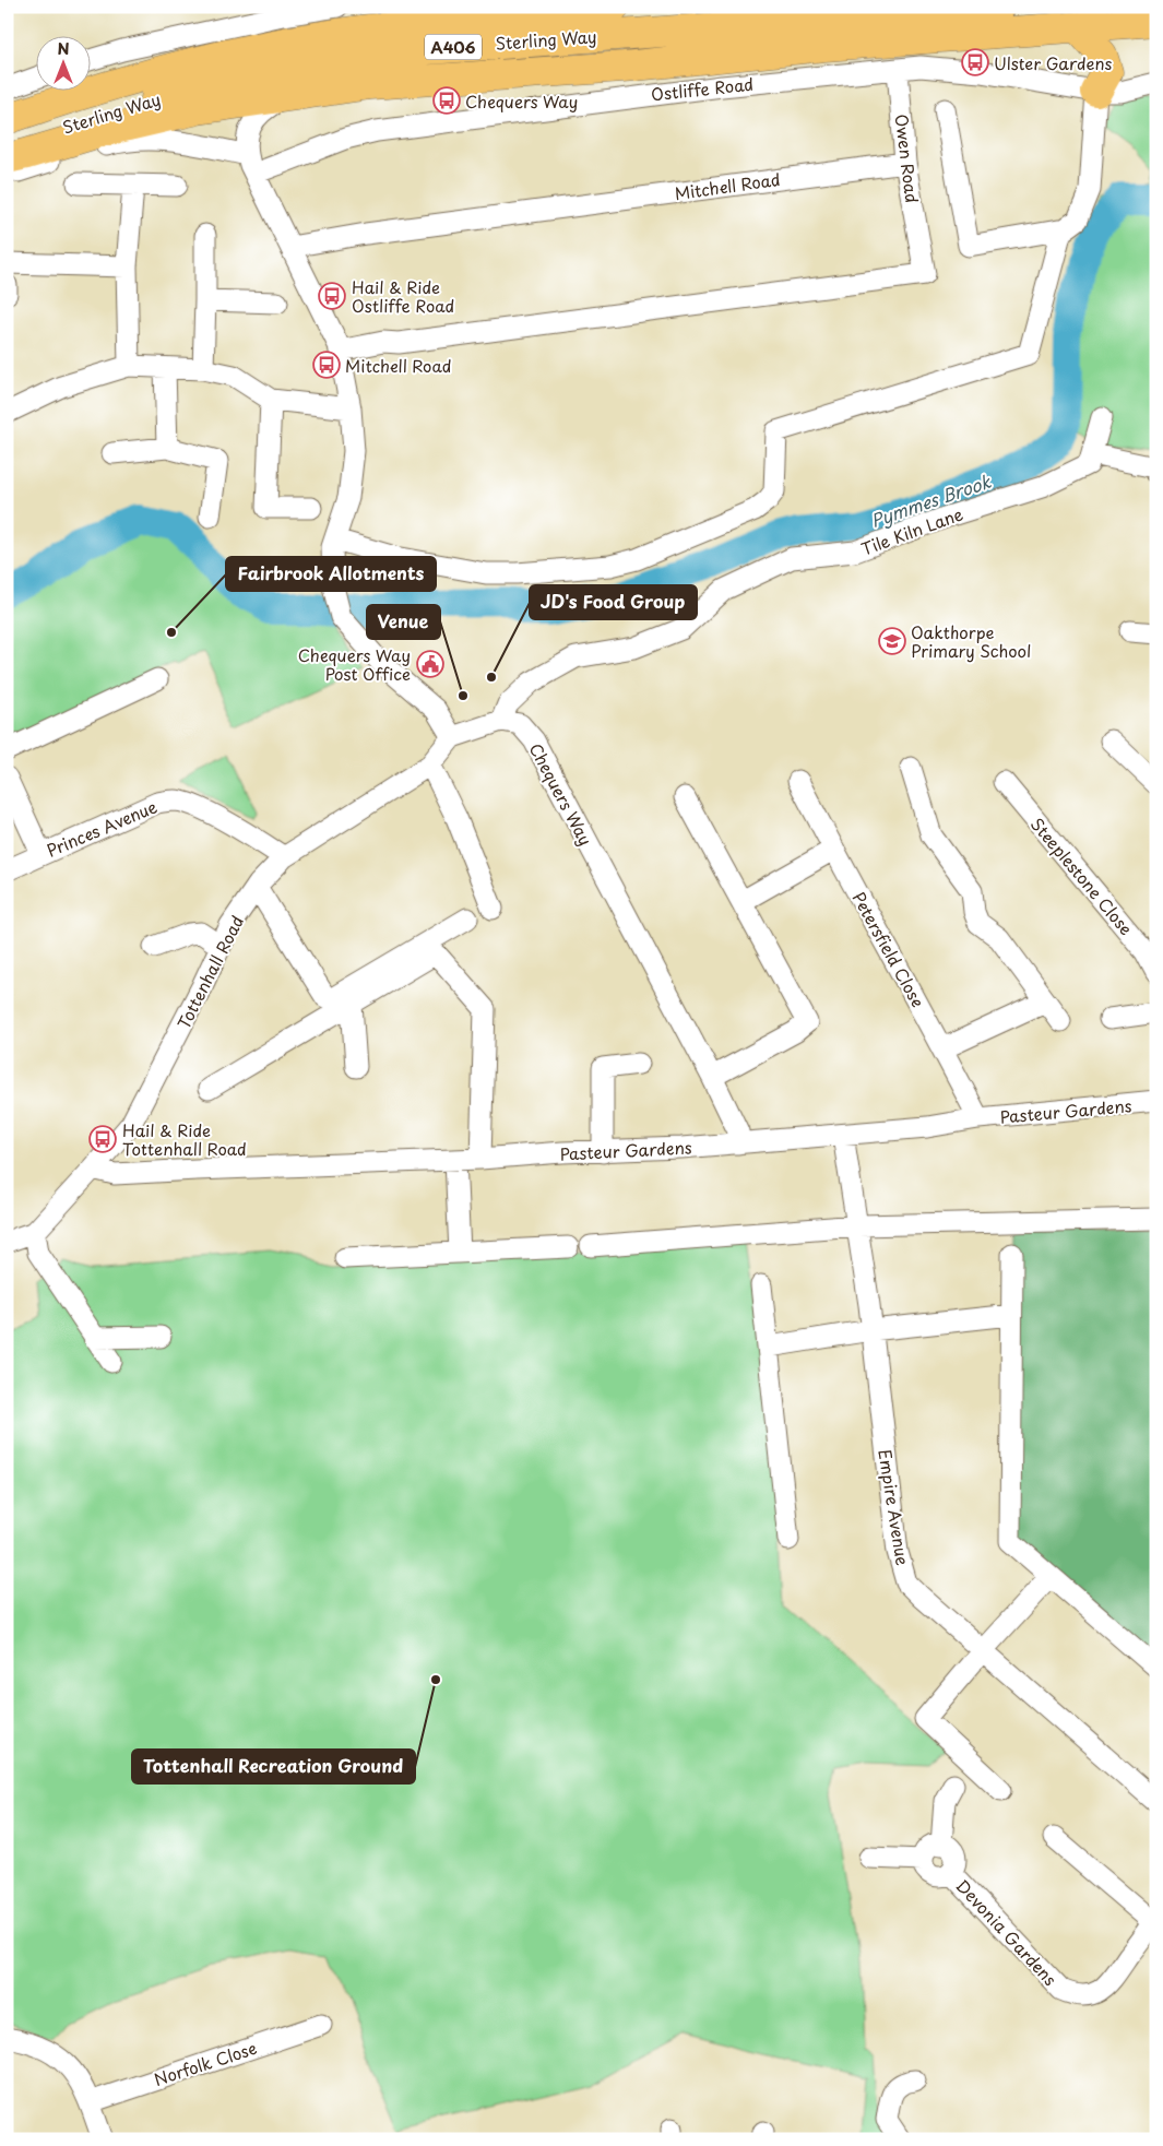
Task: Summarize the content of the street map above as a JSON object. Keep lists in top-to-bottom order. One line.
{"streets":{"highway":["Sterling Way","A406"],"street":["Ostliffe Road","Owen Road","Mitchell Road","Tile Kiln Lane","Chequers Way","Princes Avenue","Steeplestone Close","Petersfield Close","Tottenhall Road","Pasteur Gardens","Empire Avenue","Devonia Gardens","Norfolk Close"]},"crossings":[["Sterling Way","A406"],["Ostliffe Road","Owen Road"],["Owen Road","Mitchell Road"],["Tile Kiln Lane","Chequers Way"],["Chequers Way","Pasteur Gardens"],["Princes Avenue","Tottenhall Road"],["Petersfield Close","Pasteur Gardens"],["Tottenhall Road","Pasteur Gardens"],["Pasteur Gardens","Empire Avenue"]],"water":["Pymmes Brook"],"places":{"bus stop":["Ulster Gardens","Chequers Way","Hail & Ride Ostliffe Road","Mitchell Road","Hail & Ride Tottenhall Road"],"other":["Fairbrook Allotments","JD's Food Group","Venue","Tottenhall Recreation Ground"],"school or university":["Oakthorpe Primary School"],"public building":["Chequers Way Post Office"]},"north":"top"}
